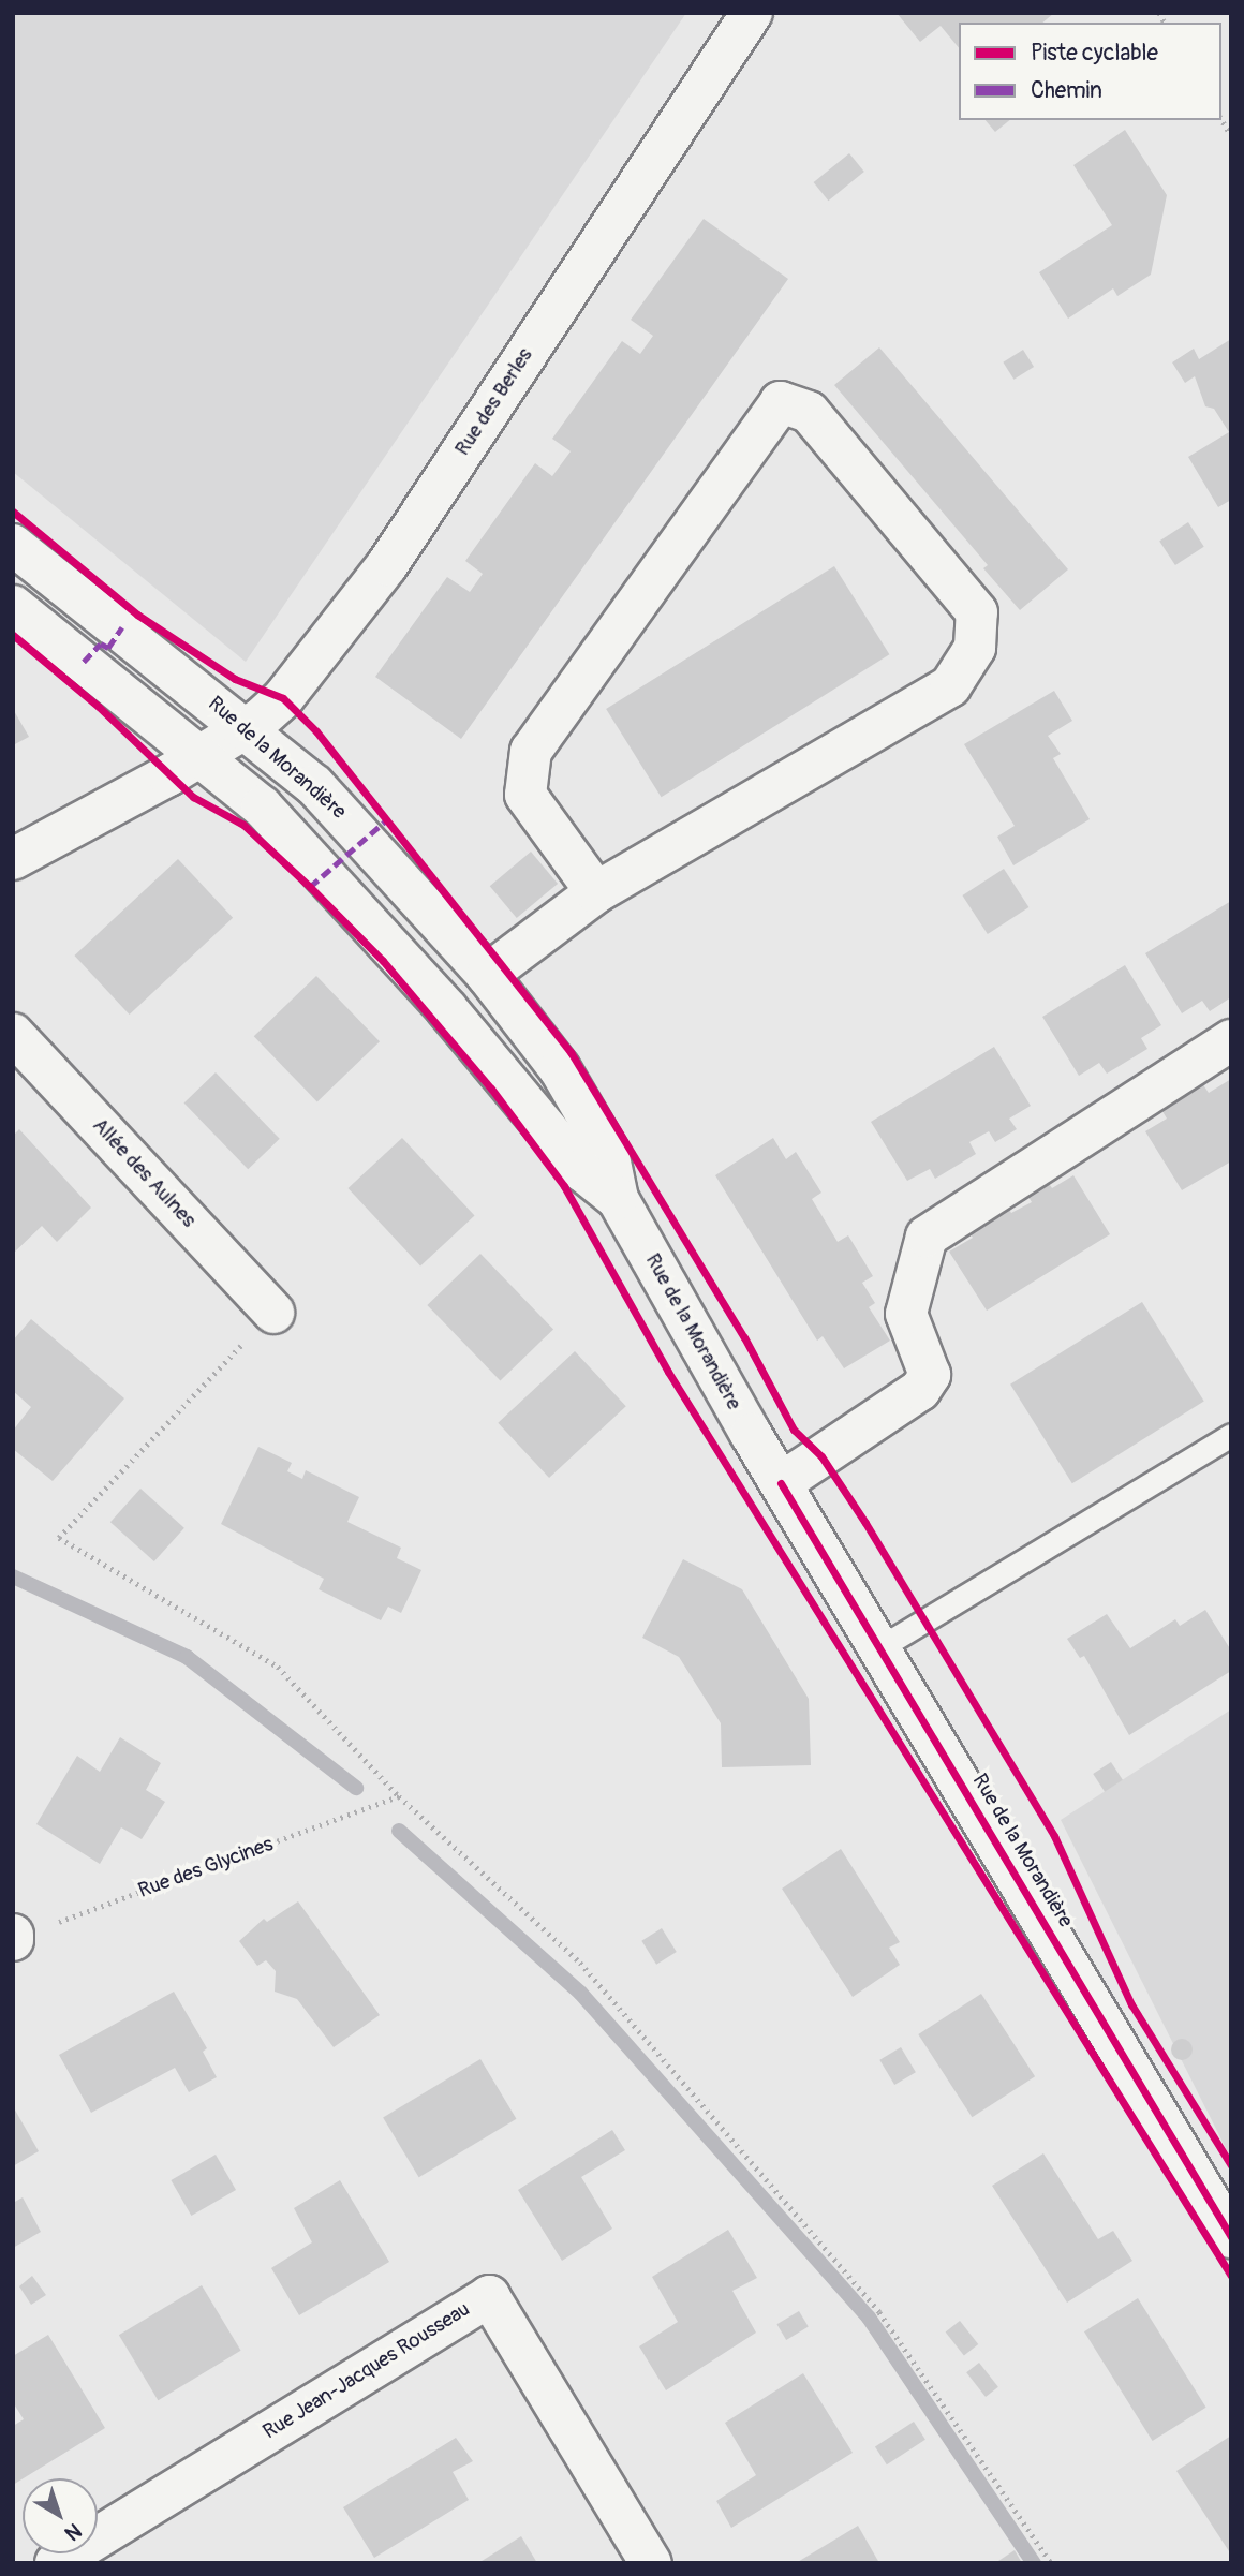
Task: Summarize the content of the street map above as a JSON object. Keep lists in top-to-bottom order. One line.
{"streets":{"street":["Rue des Berles","Rue de la Morandière","Allée des Aulnes","Rue Jean-Jacques Rousseau"],"path":["Rue des Glycines"]},"crossings":[["Rue des Berles","Rue de la Morandière"]],"legend":["Piste cyclable","Chemin"],"north":"bottom right"}
